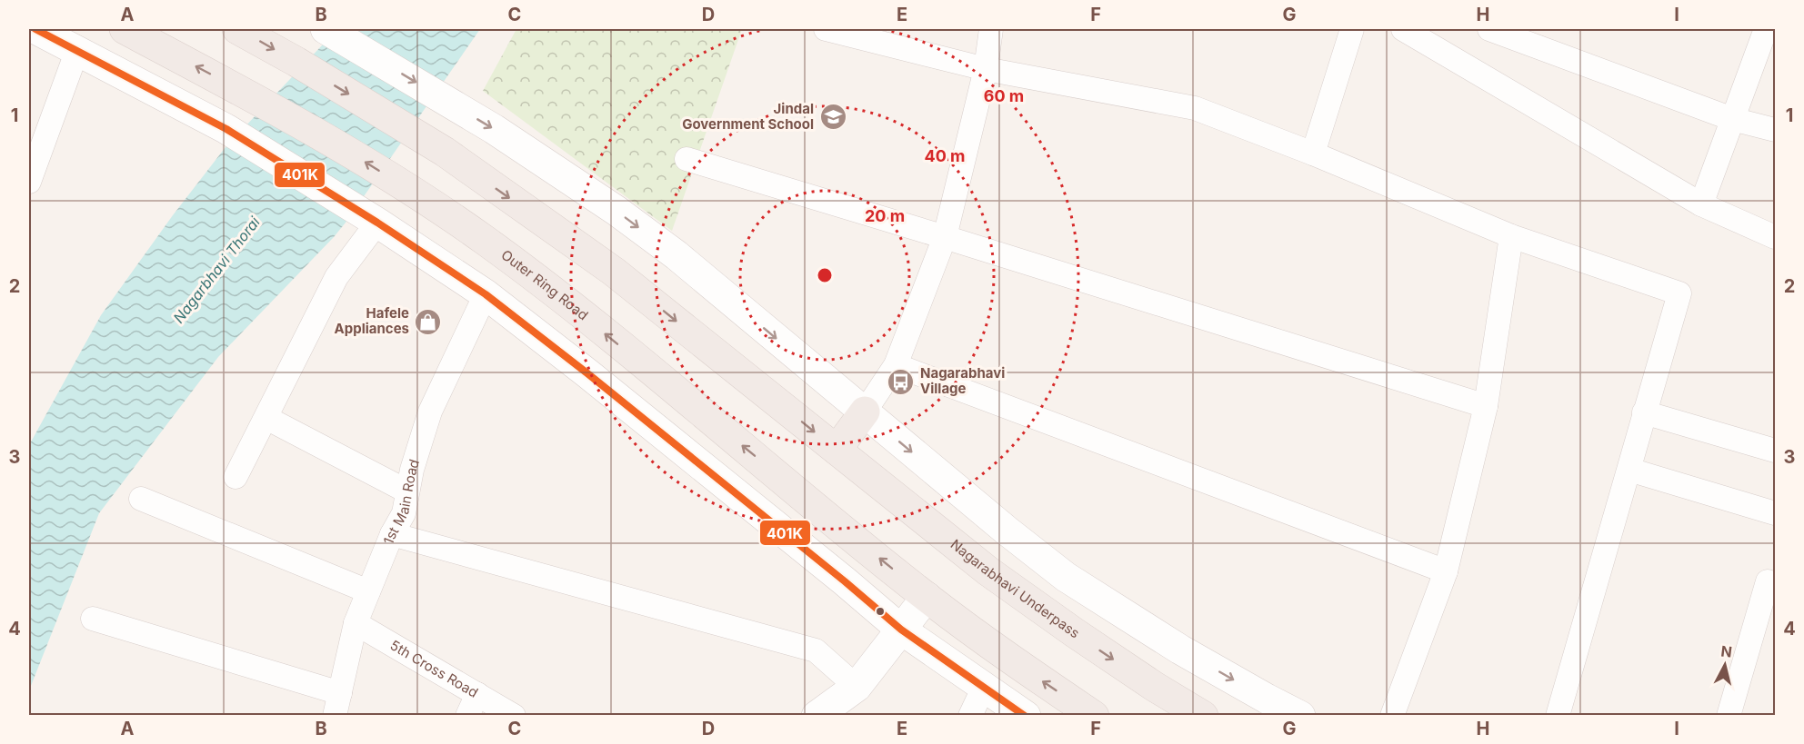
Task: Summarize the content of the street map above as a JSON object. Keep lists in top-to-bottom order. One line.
{"streets":{"highway":["Outer Ring Road","Nagarabhavi Underpass"],"street":["1st Main Road","5th Cross Road"]},"crossings":[["1st Main Road","5th Cross Road"]],"water":["Nagarbhavi Thorai"],"places":{"school or university":["Jindal Government School"],"shop":["Hafele Appliances"],"bus stop":["Nagarabhavi Village"]},"lines":["transit line 401K"],"north":"top","grid":{"columns":["A","B","C","D","E","F","G","H","I"],"rows":["1","2","3","4"]},"rings":["60 m","40 m","20 m"]}
